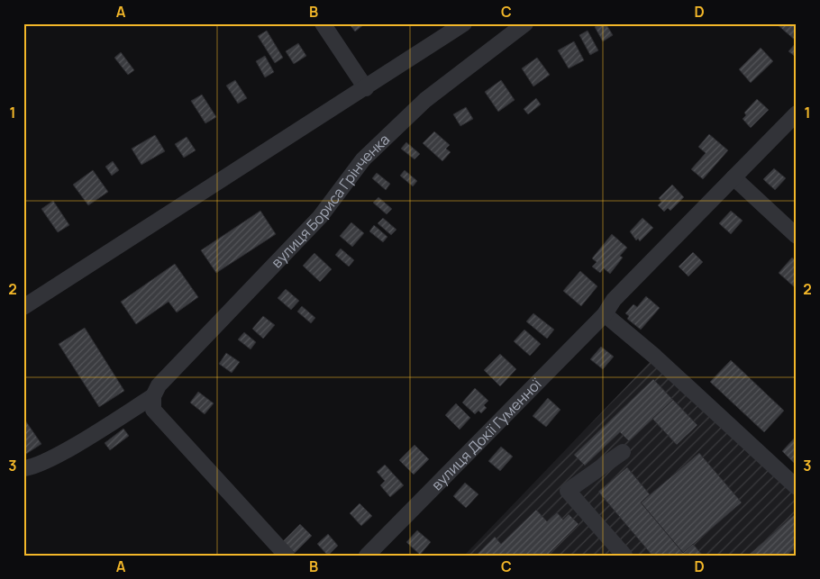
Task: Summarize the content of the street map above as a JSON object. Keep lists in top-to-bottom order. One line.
{"streets":{"street":["вулиця Бориса Грінченка","вулиця Докії Гуменної"]},"grid":{"columns":["A","B","C","D"],"rows":["1","2","3"]}}
